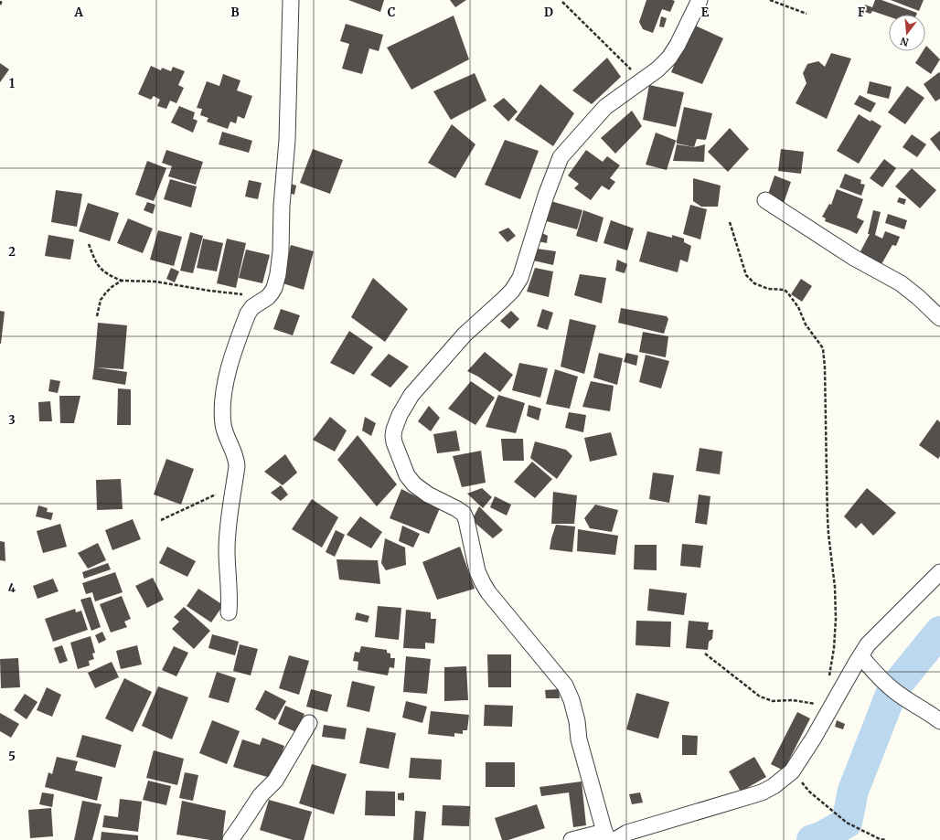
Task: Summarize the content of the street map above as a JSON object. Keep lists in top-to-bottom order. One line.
{"north":"bottom","grid":{"columns":["A","B","C","D","E","F"],"rows":["1","2","3","4","5"]}}
